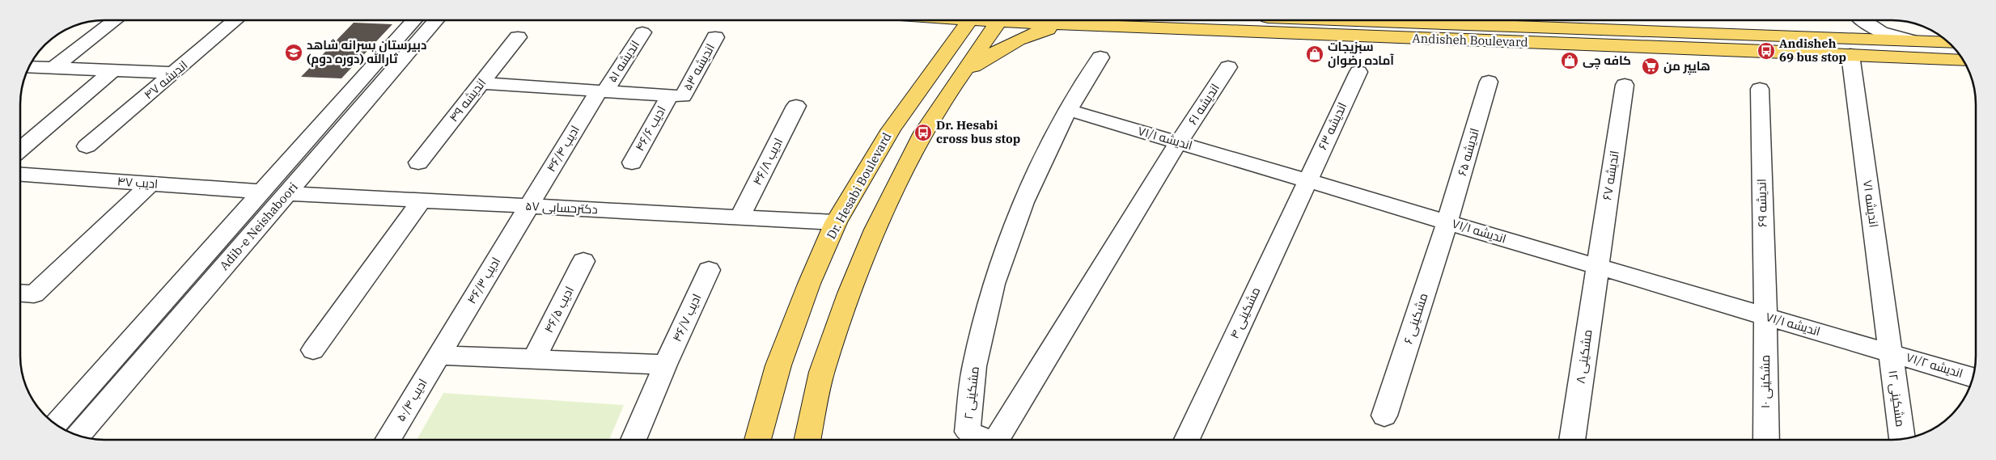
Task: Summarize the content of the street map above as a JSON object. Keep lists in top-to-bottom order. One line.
{"streets":{"main road":["Andisheh Boulevard","Dr. Hesabi Boulevard"],"street":["اندیشه ۵۱","اندیشه ۵۳","اندیشه ۴۷","اندیشه ۴۹","اندیشه ۶۱","اندیشه ۶۳","ادیب ۴۶/۶","اندیشه ۷۱/۱","ادیب ۴۶/۴","اندیشه ۶۵","ادیب ۴۶/۸","اندیشه ۶۷","ادیب ۴۷","اندیشه ۶۹","اندیشه ۷۱","دکترحسابی ۵۷","Adib-e Neishaboori","ادیب ۴۶/۳","ادیب ۴۶/۵","مشکینی ۴","ادیب ۴۶/۷","مشکینی ۶","مشکینی ۸","اندیشه ۷۱/۲","مشکینی ۱۰","مشکینی ۲","مشکینی ۱۲","ادیب ۵۰/۴"]},"crossings":[["Andisheh Boulevard","اندیشه ۷۱"],["اندیشه ۵۱","ادیب ۴۶/۴"],["اندیشه ۵۳","ادیب ۴۶/۶"],["اندیشه ۶۱","اندیشه ۷۱/۱"],["اندیشه ۶۱","مشکینی ۲"],["اندیشه ۶۳","اندیشه ۷۱/۱"],["اندیشه ۶۳","مشکینی ۴"],["اندیشه ۷۱/۱","اندیشه ۶۵"],["اندیشه ۷۱/۱","اندیشه ۶۷"],["اندیشه ۷۱/۱","اندیشه ۶۹"],["اندیشه ۷۱/۱","اندیشه ۷۱"],["اندیشه ۷۱/۱","مشکینی ۴"],["اندیشه ۷۱/۱","مشکینی ۶"],["اندیشه ۷۱/۱","مشکینی ۸"],["اندیشه ۷۱/۱","اندیشه ۷۱/۲"],["اندیشه ۷۱/۱","مشکینی ۱۰"],["اندیشه ۷۱/۱","مشکینی ۲"],["اندیشه ۷۱/۱","مشکینی ۱۲"],["ادیب ۴۶/۴","دکترحسابی ۵۷"],["ادیب ۴۶/۴","ادیب ۴۶/۳"],["اندیشه ۶۵","مشکینی ۶"],["ادیب ۴۶/۸","دکترحسابی ۵۷"],["اندیشه ۶۷","مشکینی ۸"],["ادیب ۴۷","Adib-e Neishaboori"],["Dr. Hesabi Boulevard","دکترحسابی ۵۷"],["اندیشه ۶۹","مشکینی ۱۰"],["اندیشه ۷۱","اندیشه ۷۱/۲"],["اندیشه ۷۱","مشکینی ۱۲"],["دکترحسابی ۵۷","Adib-e Neishaboori"],["دکترحسابی ۵۷","ادیب ۴۶/۳"],["ادیب ۴۶/۳","ادیب ۵۰/۴"],["اندیشه ۷۱/۲","مشکینی ۱۲"]],"places":{"bus stop":["Andisheh 69 bus stop","Dr. Hesabi cross bus stop"],"school or university":["دبیرستان پسرانه شاهد ثارالله (دوره دوم)"],"shop":["سبزیجات آماده رضوان","کافه چی"],"supermarket":["هایپر من"]}}
